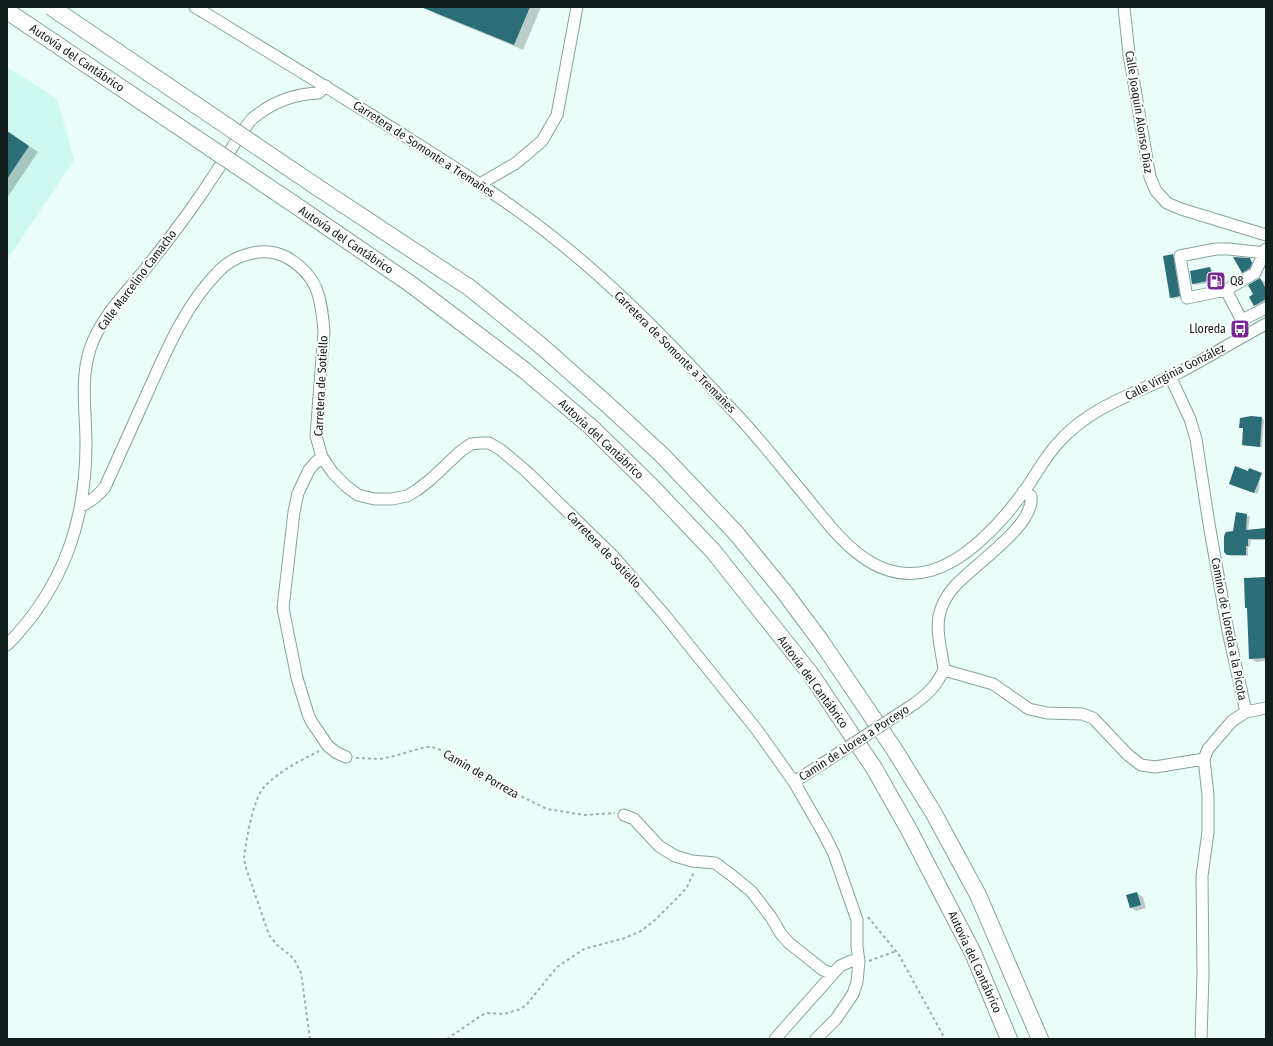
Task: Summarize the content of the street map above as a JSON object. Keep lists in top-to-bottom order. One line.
{"streets":{"highway":["Autovía del Cantábrico"],"street":["Calle Joaquín Alonso Díaz","Carretera de Somonte a Tremañes","Calle Marcelino Camacho","Calle Virginia González","Carretera de Sotiello","Camino de Lloreda a la Picota","Camín de Llorea a Porceyo"],"path":["Camín de Porreza"]},"crossings":[["Carretera de Somonte a Tremañes","Calle Marcelino Camacho"],["Carretera de Somonte a Tremañes","Calle Virginia González"],["Calle Marcelino Camacho","Carretera de Sotiello"],["Calle Virginia González","Camino de Lloreda a la Picota"],["Carretera de Sotiello","Camín de Llorea a Porceyo"]],"places":{"fuel station":["Q8"],"bus stop":["Lloreda"]}}
